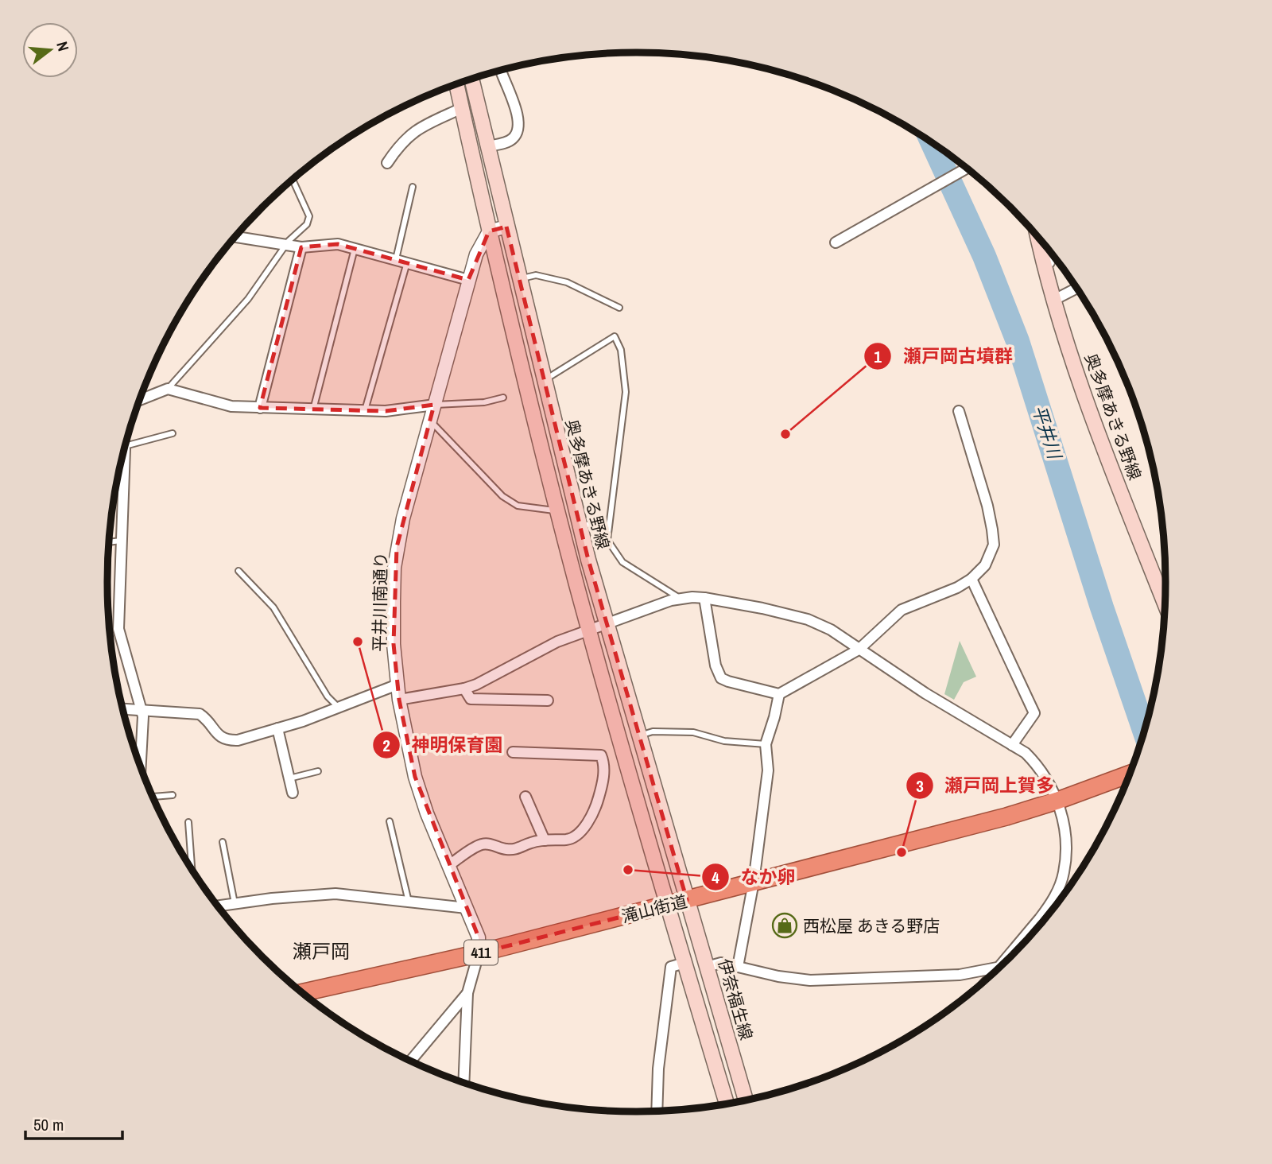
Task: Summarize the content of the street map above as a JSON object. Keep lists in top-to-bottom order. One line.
{"streets":{"highway":["滝山街道","411"],"main road":["奥多摩あきる野線","伊奈福生線"],"street":["平井川南通り"]},"crossings":[["奥多摩あきる野線","平井川南通り"],["奥多摩あきる野線","滝山街道"],["奥多摩あきる野線","伊奈福生線"],["平井川南通り","滝山街道"],["滝山街道","伊奈福生線"]],"districts":["瀬戸岡"],"water":["平井川"],"places":{"other":["瀬戸岡古墳群","神明保育園","瀬戸岡上賀多","なか卵"],"shop":["西松屋 あきる野店"]},"scale_bar":"50 m","north":"right"}
